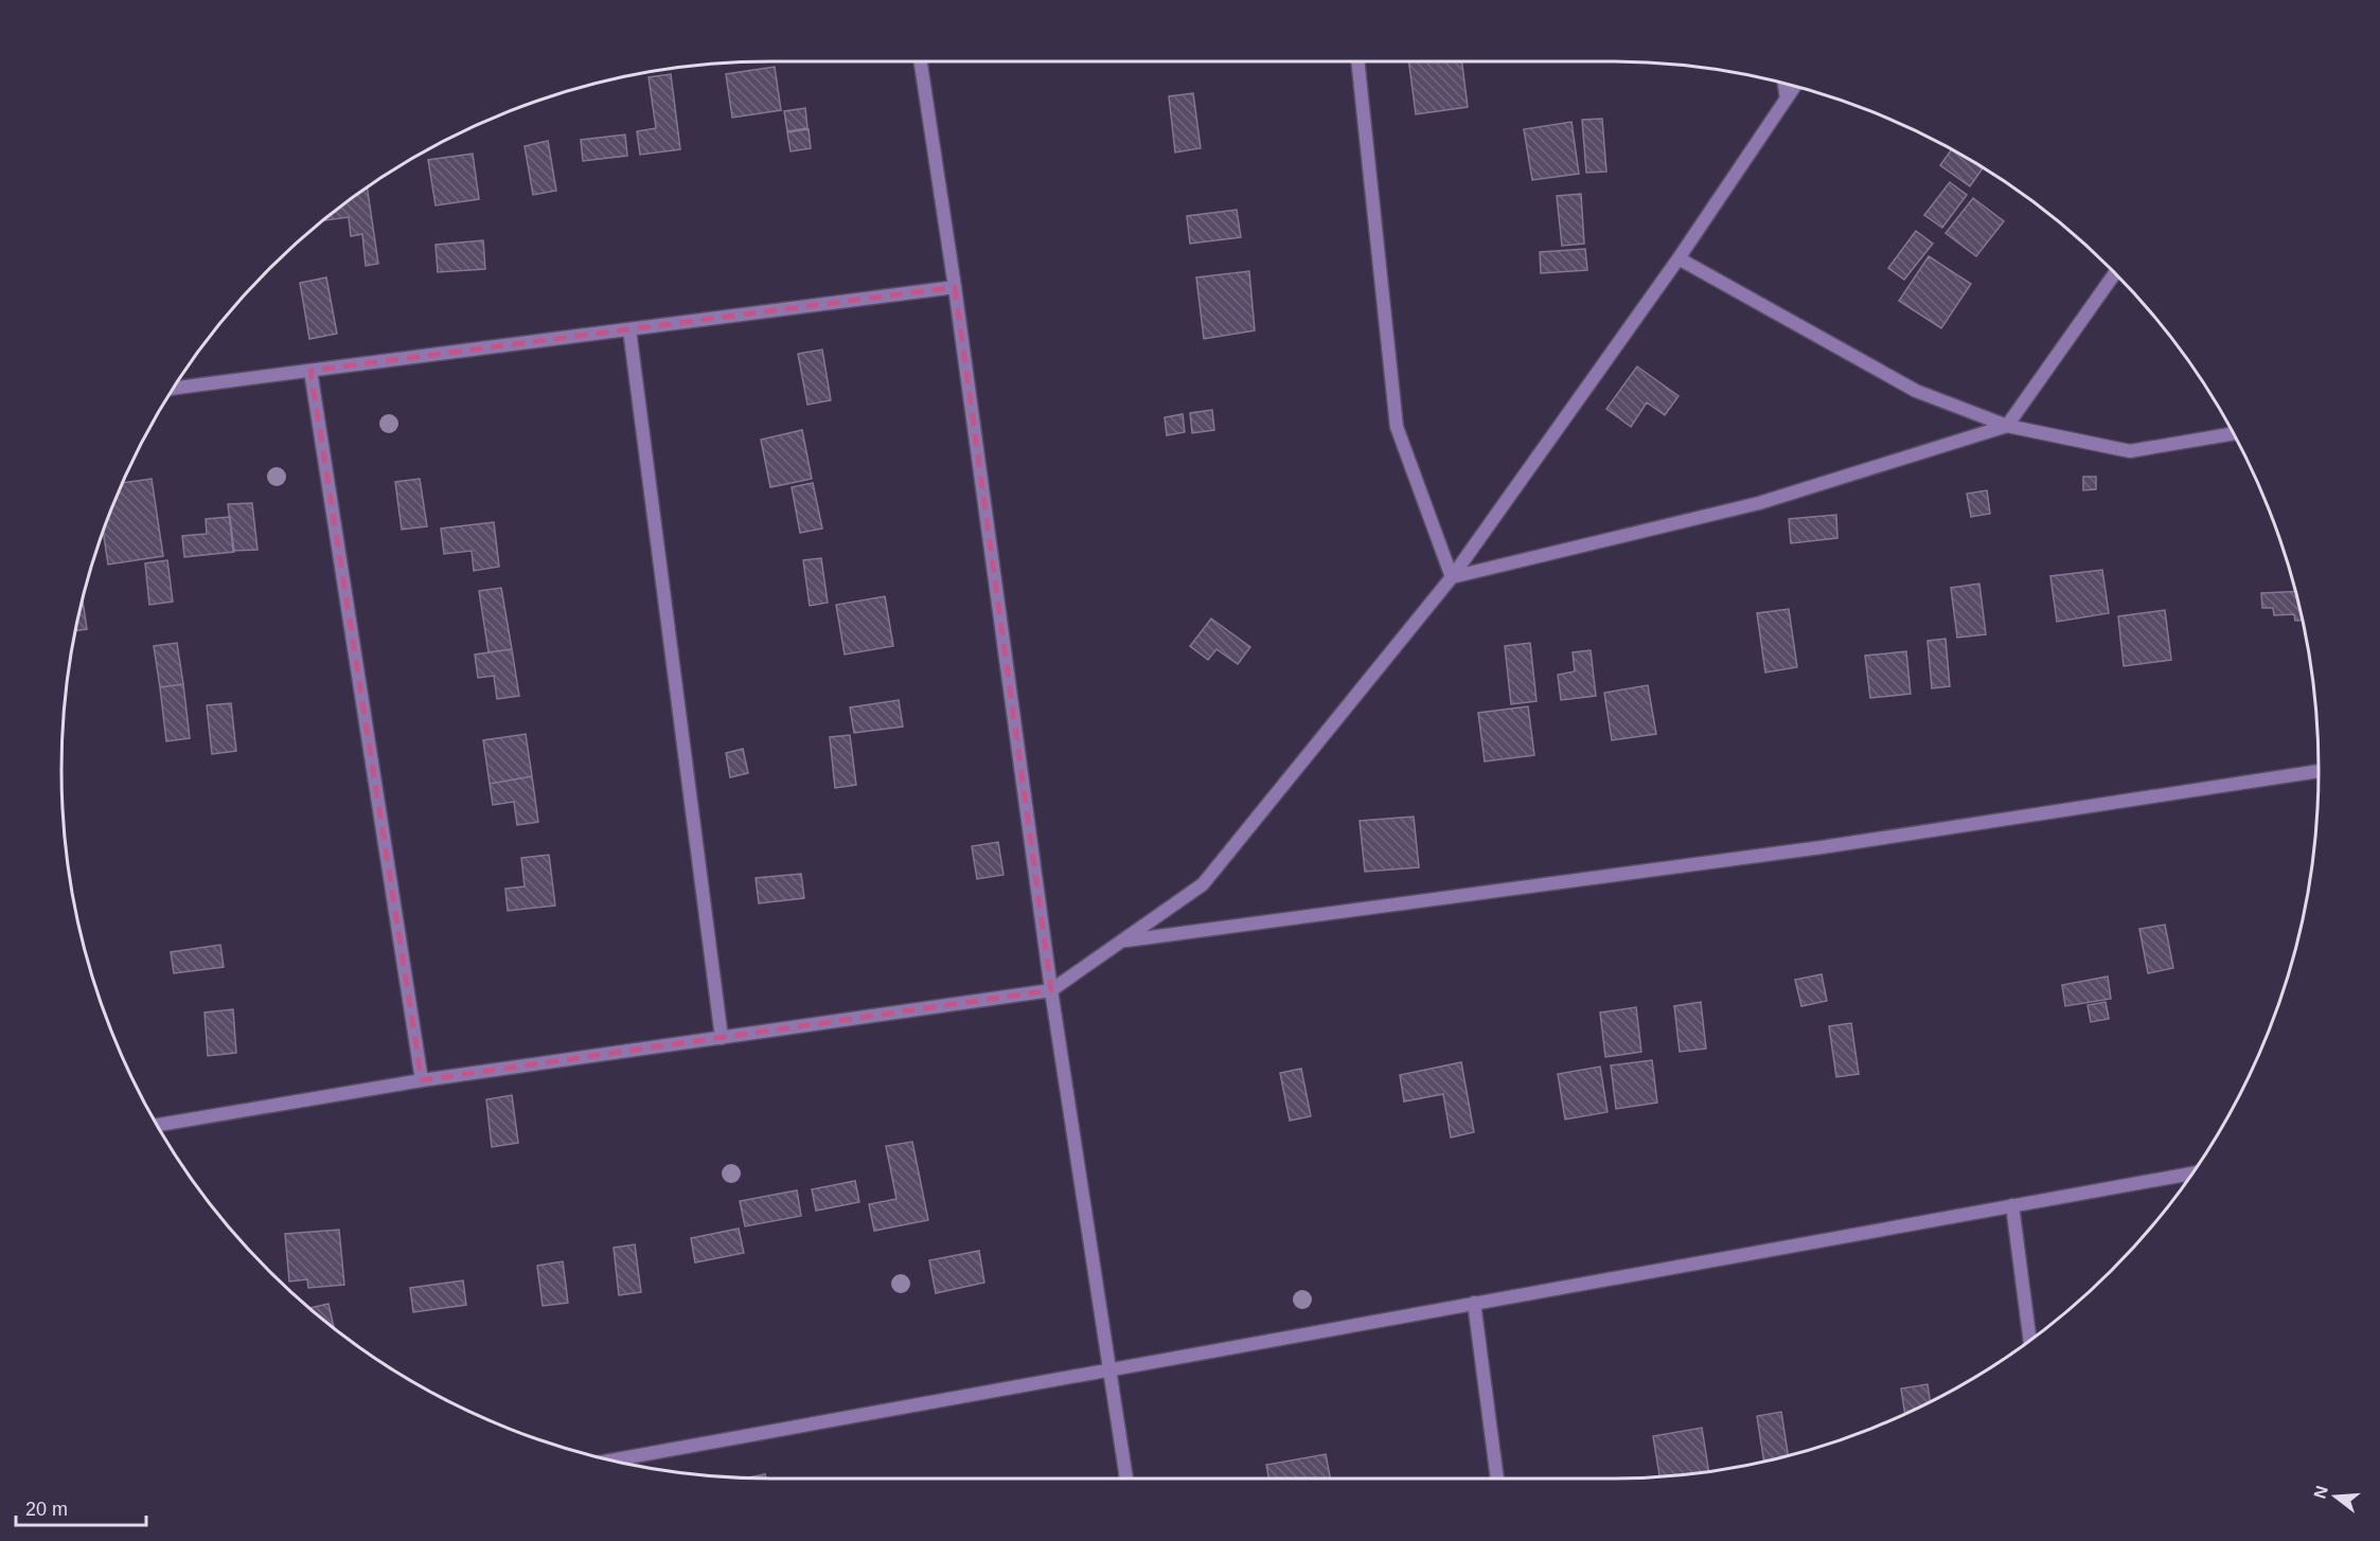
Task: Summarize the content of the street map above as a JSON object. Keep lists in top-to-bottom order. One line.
{"scale_bar":"20 m","north":"left"}
